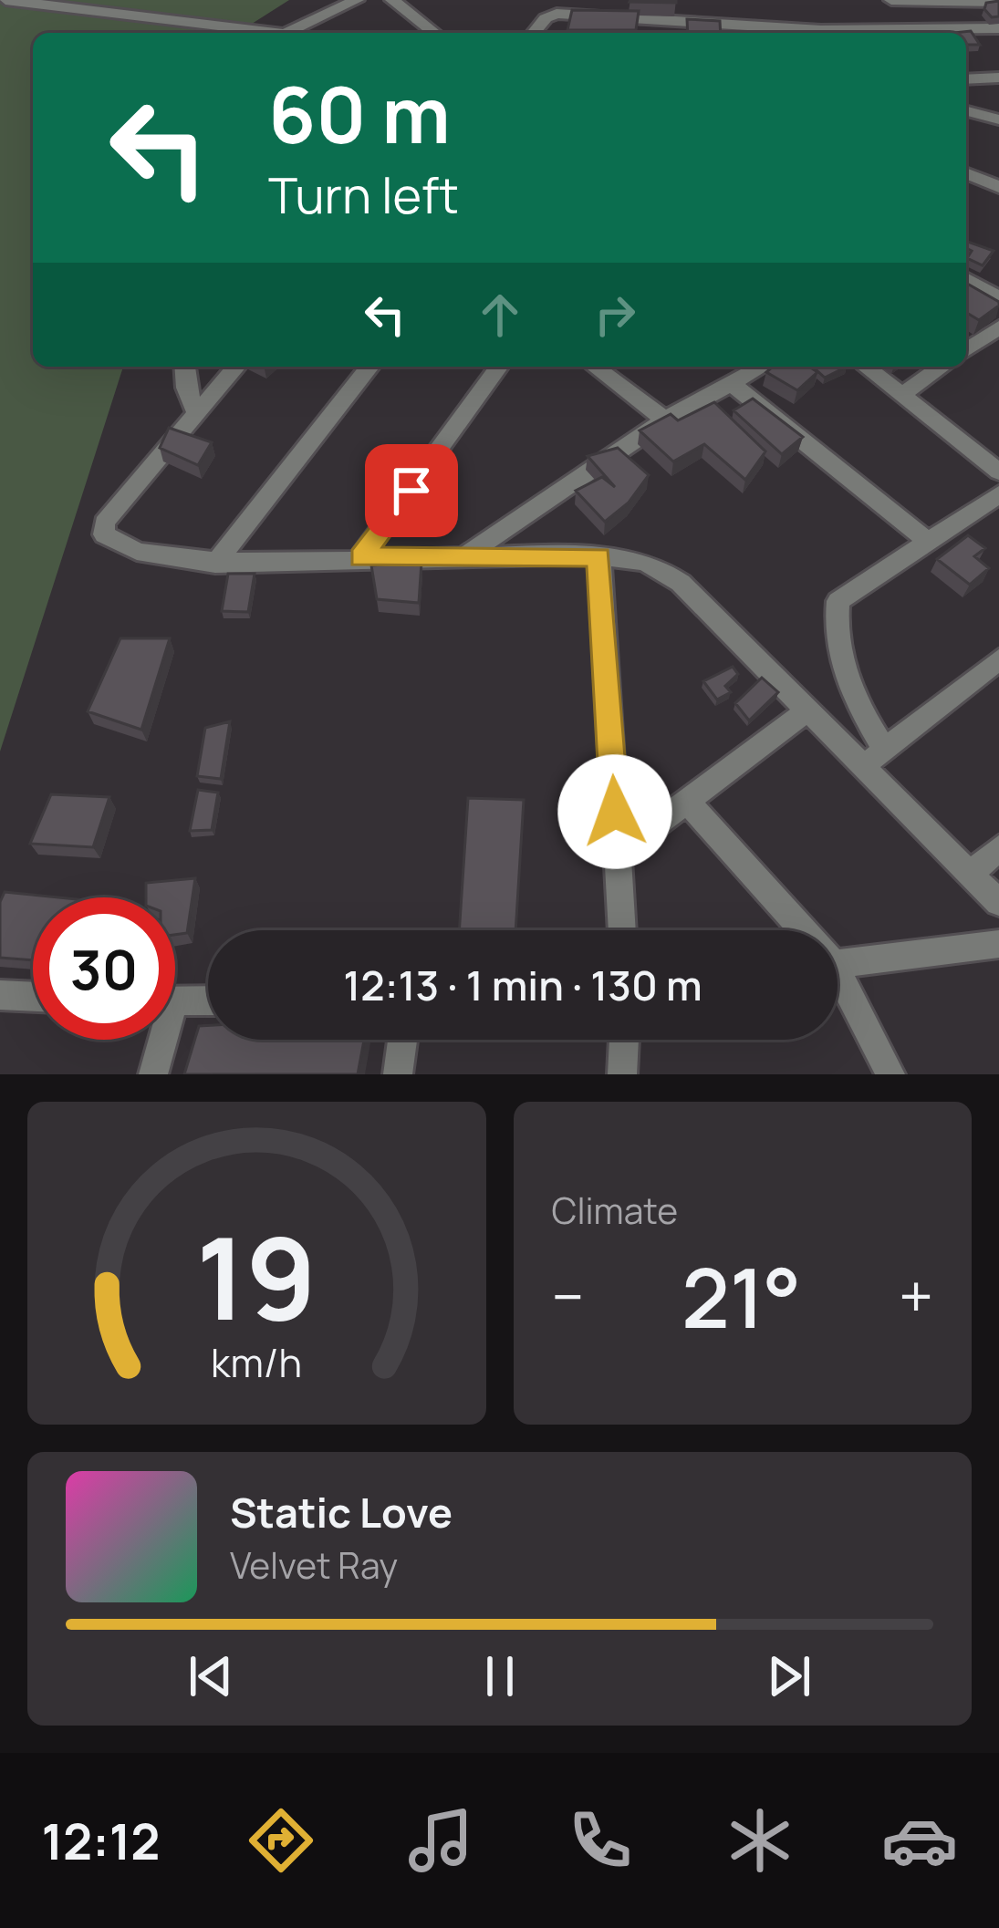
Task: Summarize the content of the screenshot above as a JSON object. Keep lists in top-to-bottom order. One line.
{"page":{"turn":["60 m","Turn left"],"limit":"30","trip":"12:13 · 1 min · 130 m","tile":"Climate","heat":["−","21°","+"],"song":["Static Love","Velvet Ray"],"tabs":"12:12","gauge":["19","km/h"]}}
